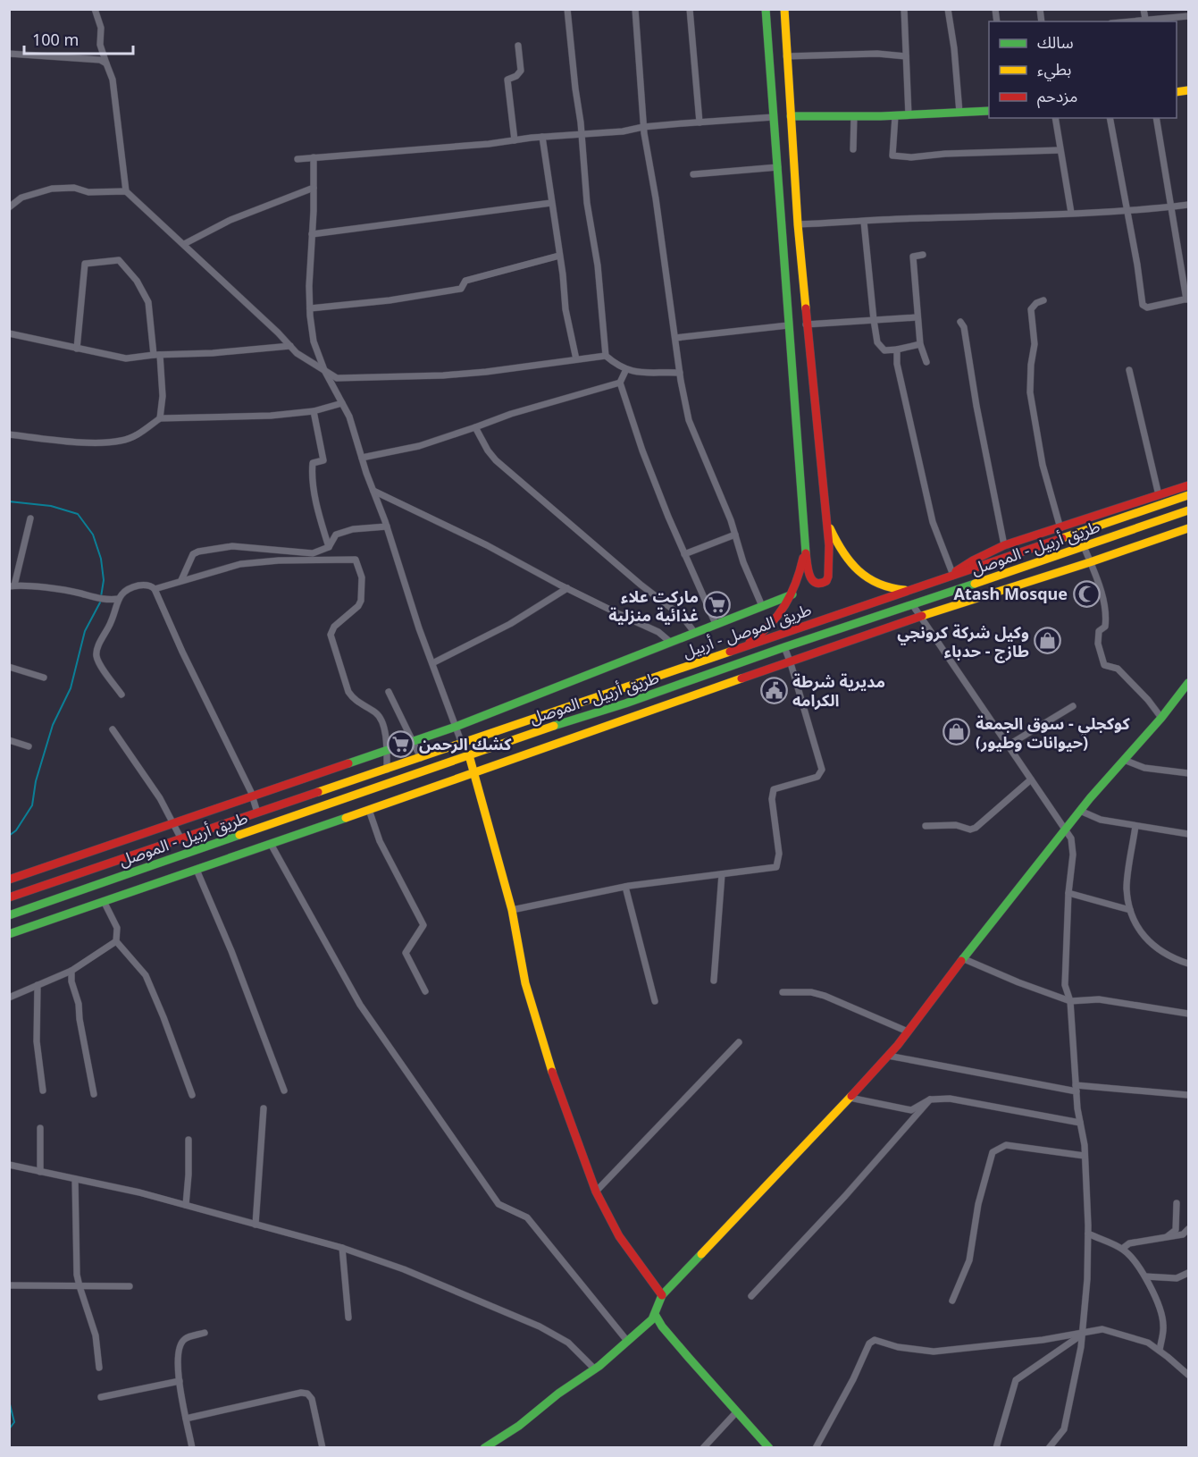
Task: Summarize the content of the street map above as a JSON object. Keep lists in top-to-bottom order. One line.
{"streets":{"main road":["طريق أربيل - الموصل","طريق الموصل - أربيل"]},"places":{"mosque":["Atash Mosque"],"supermarket":["ماركت علاء غذائية منزلية","كشك الرحمن"],"shop":["وكيل شركة كرونجي طازج - حدباء","كوكجلي - سوق الجمعة (حيوانات وطيور)"],"public building":["مديرية شرطة الكرامه"]},"legend":["سالك","بطيء","مزدحم"],"scale_bar":"100 m"}
